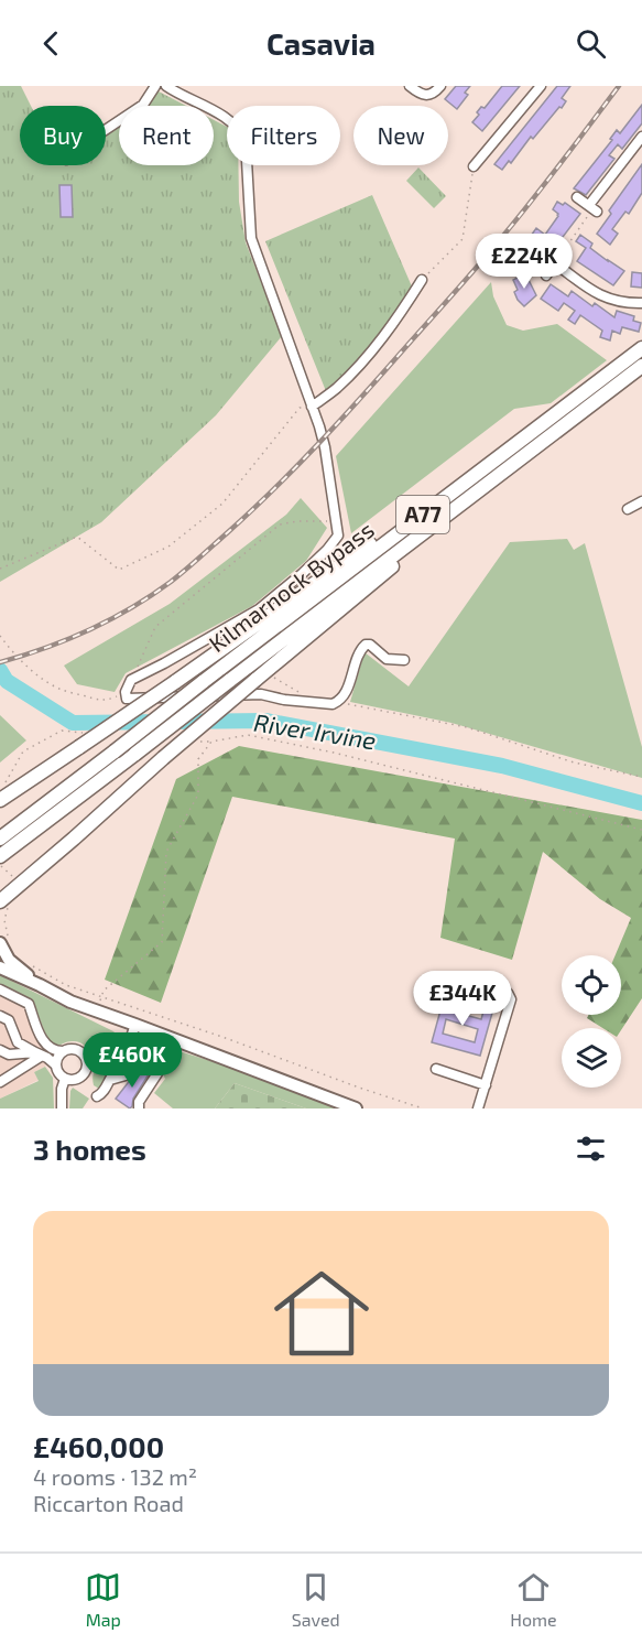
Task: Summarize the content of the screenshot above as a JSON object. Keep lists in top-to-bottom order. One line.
{"streets":{"highway":["A77","Kilmarnock Bypass"]},"crossings":[["A77","Kilmarnock Bypass"]],"water":["River Irvine"],"page":{"header":"Casavia","chip":["Buy","Rent","Filters","New"],"price":["£224K","£344K","£460K"],"heading":"3 homes","list":[{"name":"£460,000","note":"4 rooms · 132 m² · Riccarton Road"}],"tabs":["Map","Saved","Home"]}}
